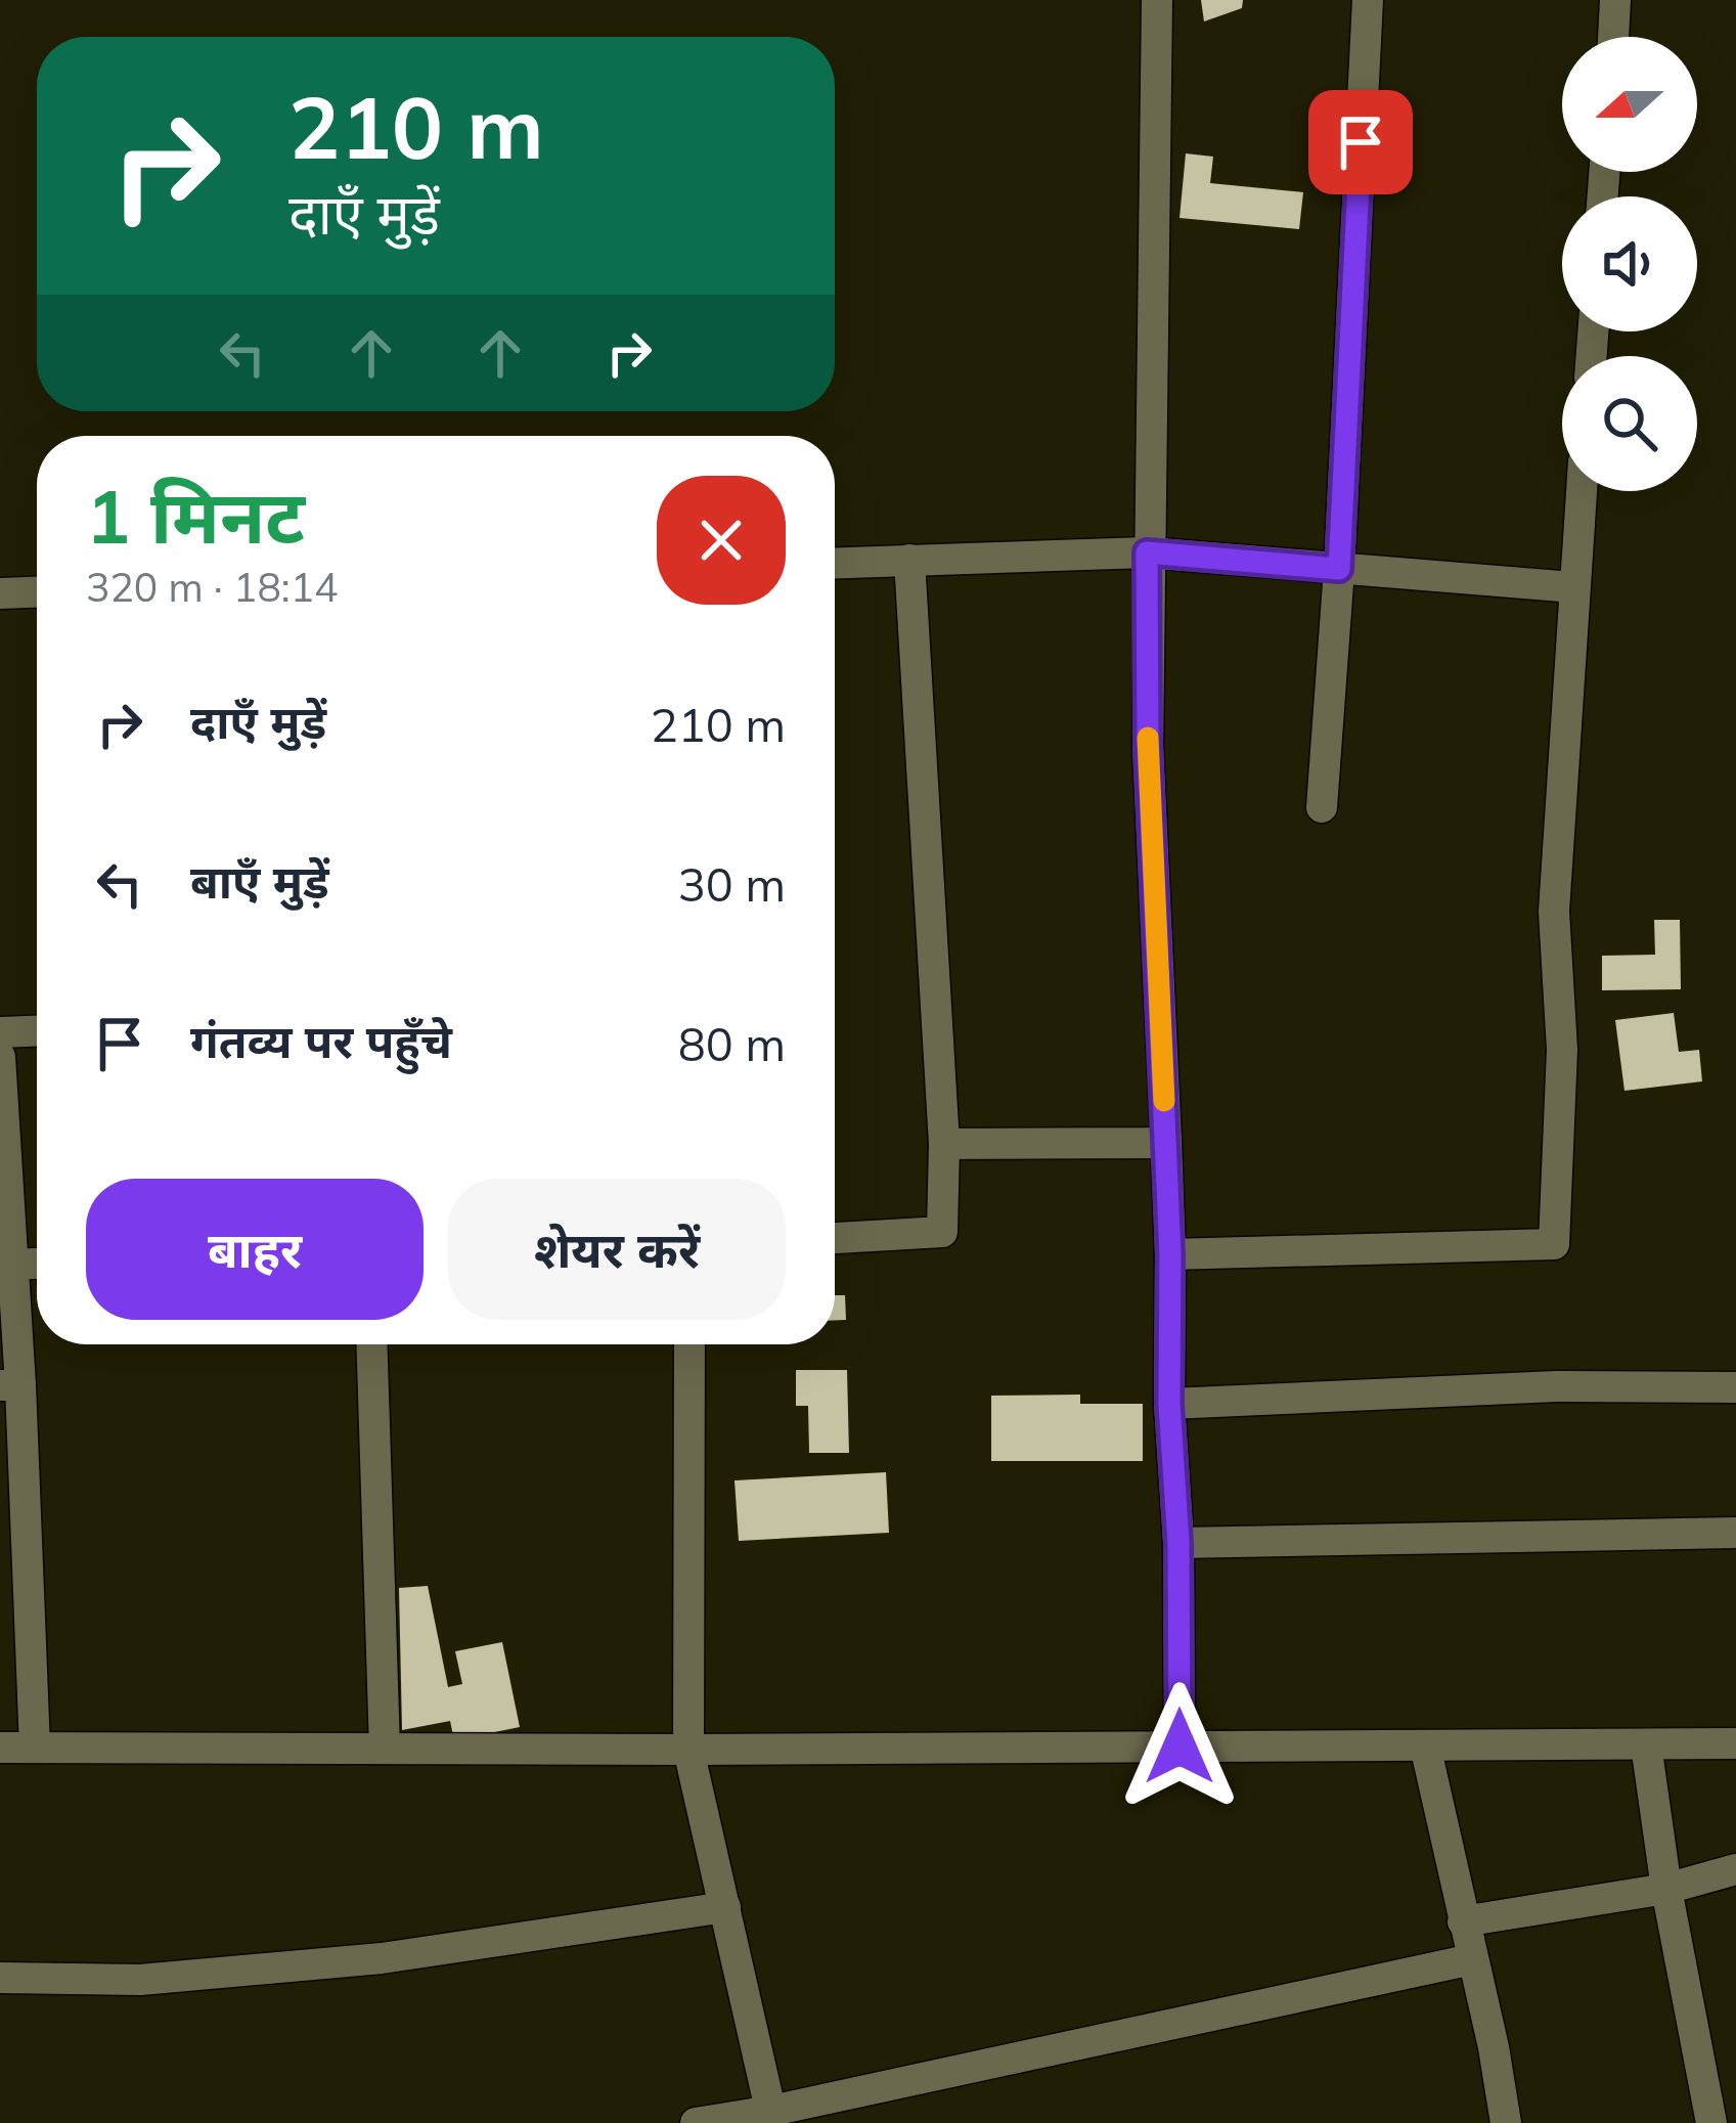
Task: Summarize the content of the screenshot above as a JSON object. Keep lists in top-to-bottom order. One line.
{"north":"left","page":{"turn":["210 m","दाएँ मुड़ें"],"heading":["1 मिनट","320 m · 18:14"],"list":[{"name":"दाएँ मुड़ें","value":"210 m"},{"name":"बाएँ मुड़ें","value":"30 m"},{"name":"गंतव्य पर पहुँचे","value":"80 m"}],"buttons":["बाहर","शेयर करें"]}}
